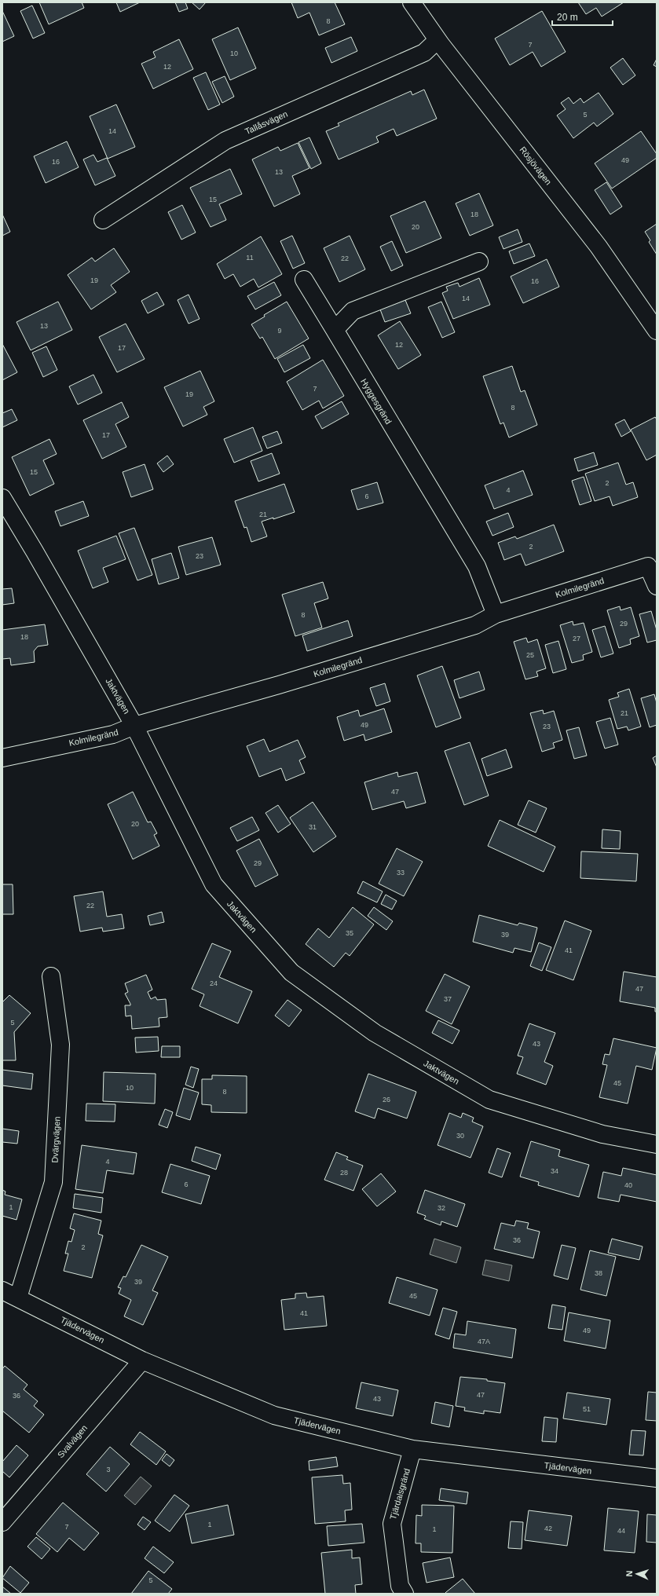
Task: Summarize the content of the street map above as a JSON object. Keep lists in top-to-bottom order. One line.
{"streets":{"street":["Tallåsvägen","Rösjövägen","Hyggesgränd","Kolmilegränd","Jaktvägen","Dvärgvägen","Tjädervägen","Svalvägen","Tjärdalsgränd"]},"crossings":[["Tallåsvägen","Rösjövägen"],["Hyggesgränd","Kolmilegränd"],["Kolmilegränd","Jaktvägen"],["Dvärgvägen","Tjädervägen"],["Tjädervägen","Svalvägen"],["Tjädervägen","Tjärdalsgränd"]],"house_numbers":["8","7","10","12","5","14","49","16","13","15","18","20","11","22","19","16","14","13","9","12","17","7","19","8","17","15","2","4","6","21","2","23","8","29","18","27","25","21","49","23","47","20","31","29","33","22","35","39","41","24","47","37","5","43","45","10","8","26","30","4","34","28","6","40","1","32","36","2","38","39","45","41","49","47A","47","36","43","51","3","1","7","42","1","44","5"],"scale_bar":"20 m","north":"left"}
